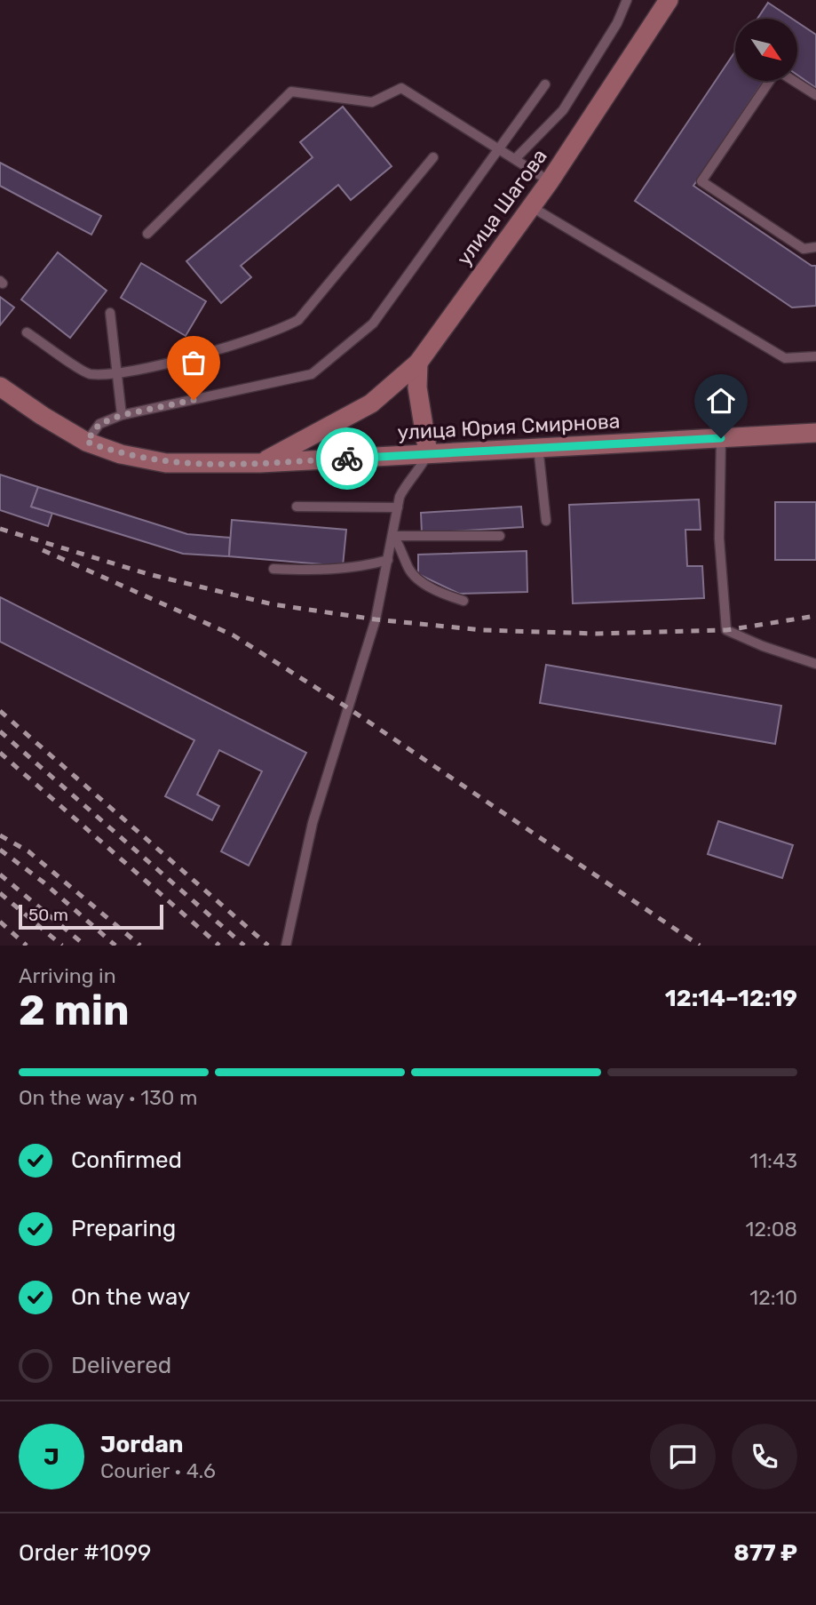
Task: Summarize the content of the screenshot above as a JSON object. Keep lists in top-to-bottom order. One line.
{"streets":{"main road":["улица Шагова","улица Юрия Смирнова"]},"crossings":[["улица Шагова","улица Юрия Смирнова"]],"scale_bar":"50 m","north":"bottom right","page":{"scale":"50 m","heading":["2 min","Arriving in","12:14–12:19"],"panel":["Jordan","Courier · 4.6","Order #1099","877 ₽"],"bar":"On the way · 130 m","list":[["Confirmed","11:43"],["Preparing","12:08"],["On the way","12:10"],"Delivered"],"round":"J"}}
